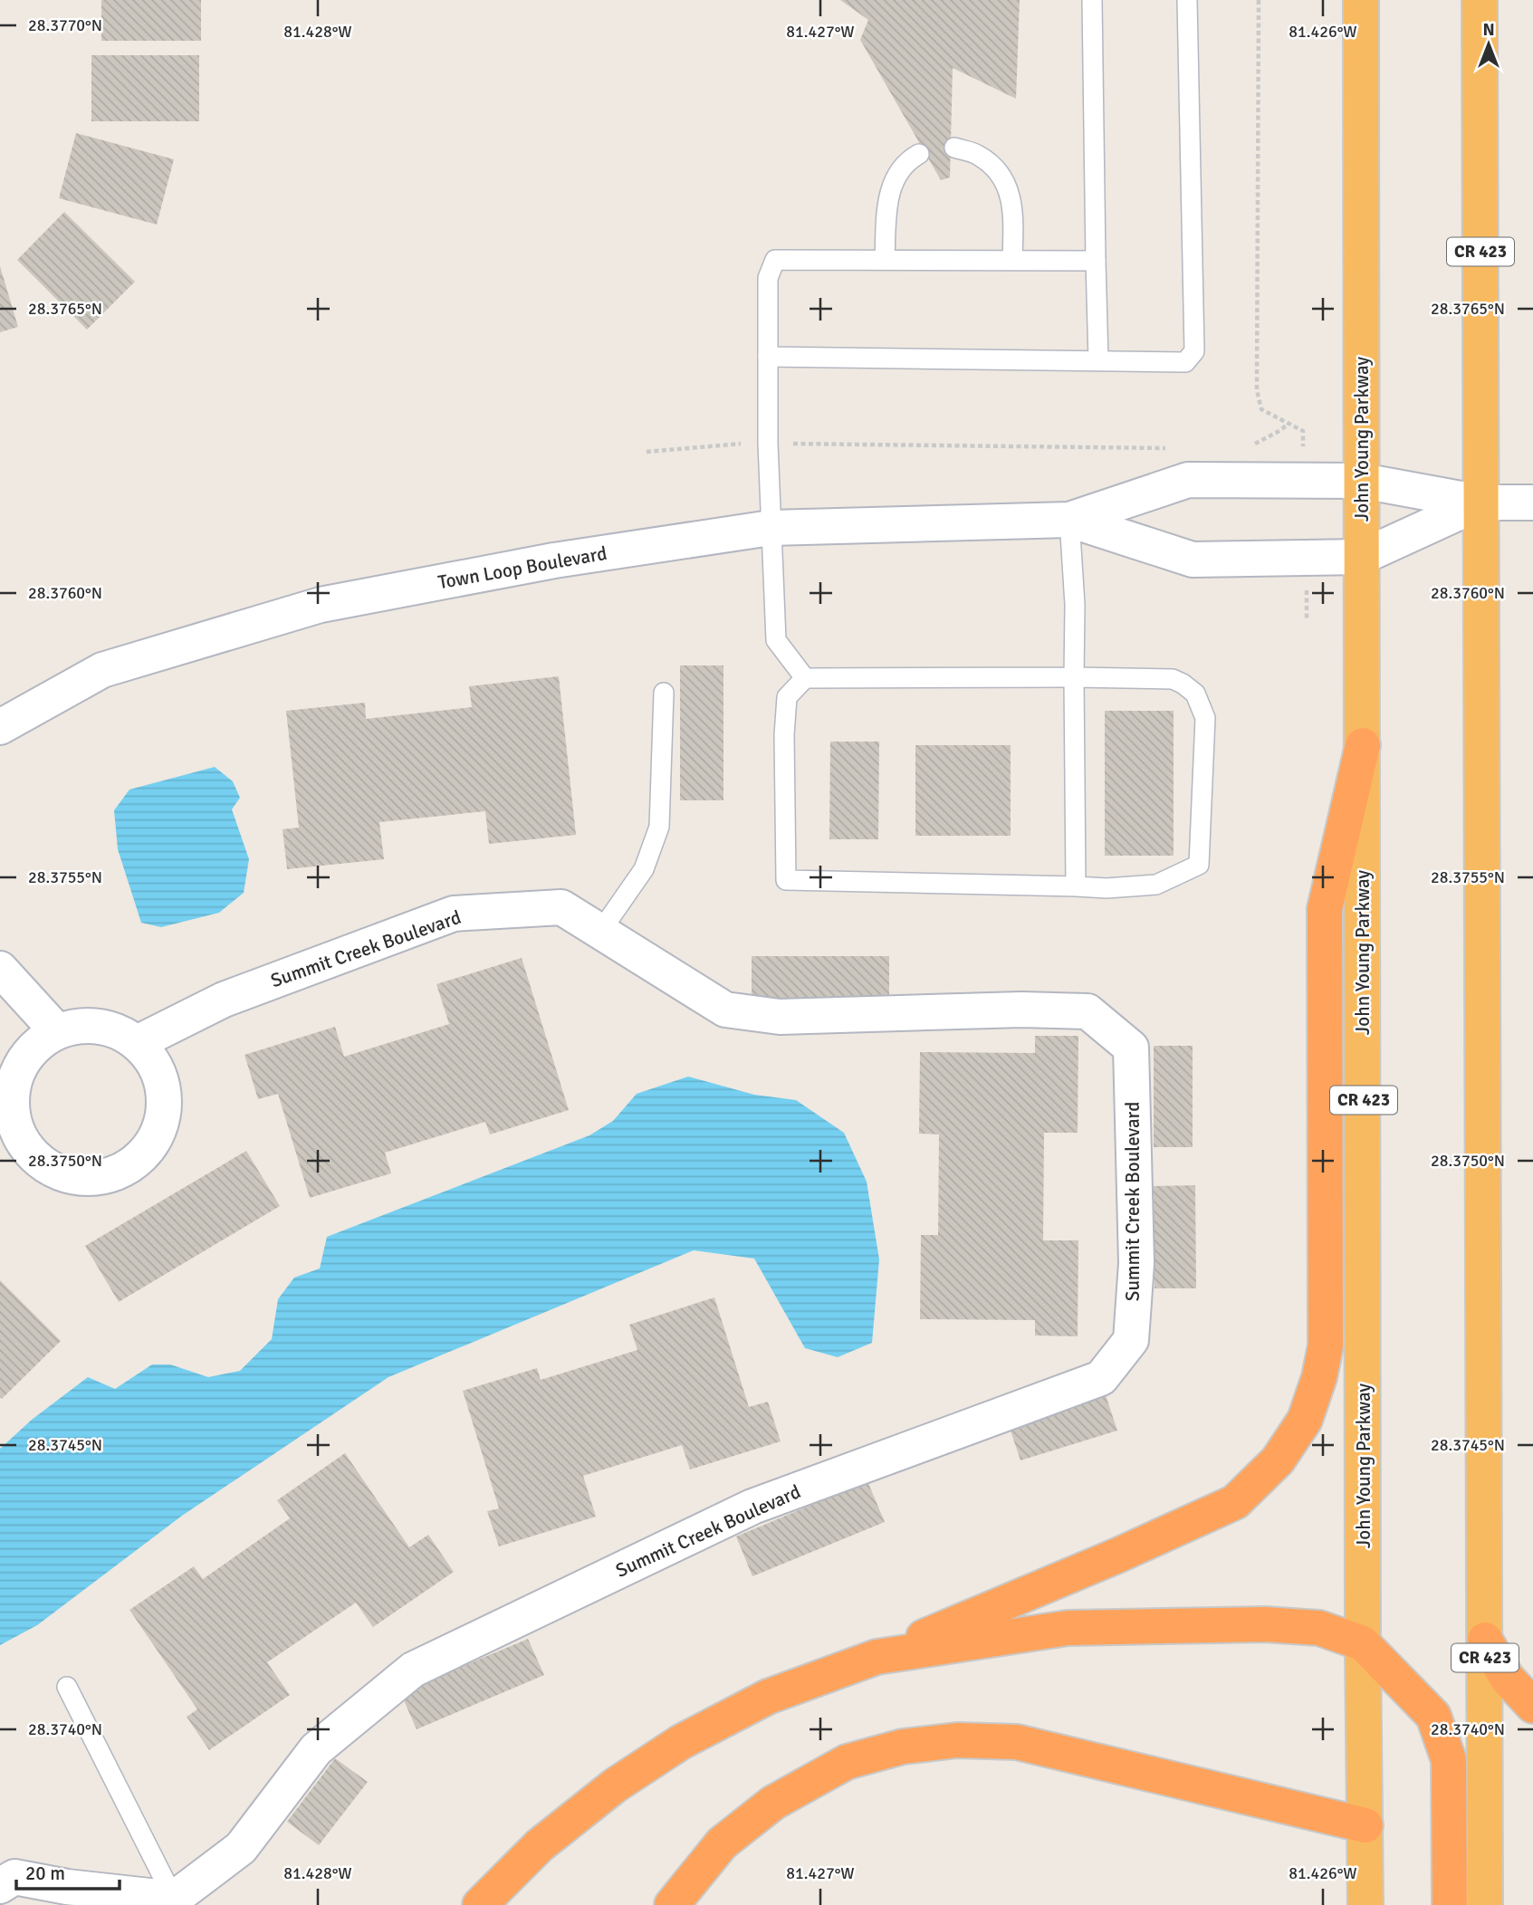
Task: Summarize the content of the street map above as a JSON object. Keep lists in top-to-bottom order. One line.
{"streets":{"highway":["CR 423","John Young Parkway"],"street":["Town Loop Boulevard","Summit Creek Boulevard"]},"crossings":[["CR 423","Town Loop Boulevard"],["John Young Parkway","Town Loop Boulevard"]],"scale_bar":"20 m","north":"top","coordinates":["28.3770°N","81.428°W","81.427°W","81.426°W","28.3765°N","28.3760°N","28.3755°N","28.3750°N","28.3745°N","28.3740°N"]}
